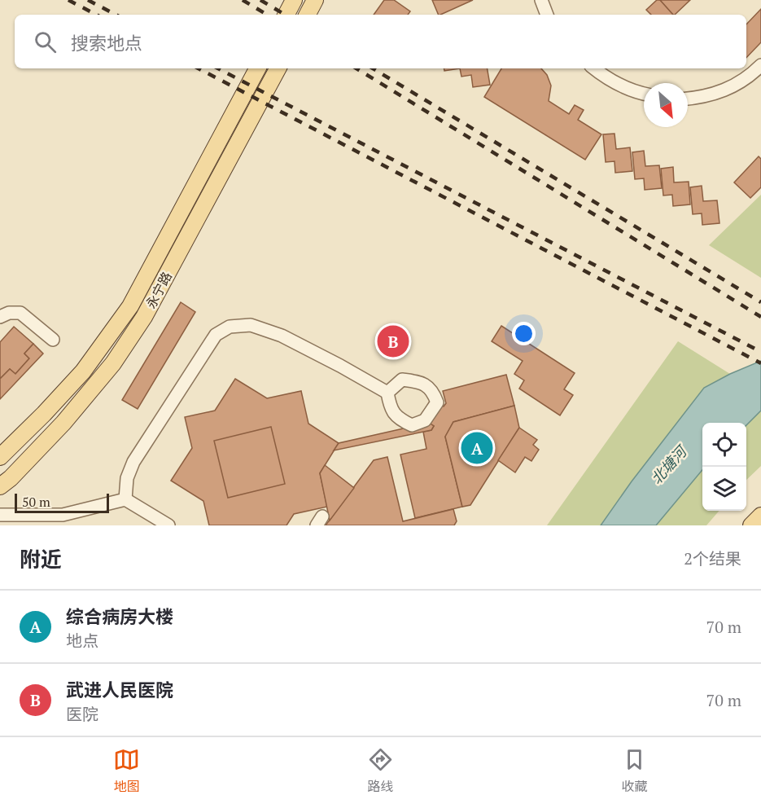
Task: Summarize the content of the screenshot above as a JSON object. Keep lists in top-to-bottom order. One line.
{"streets":{"main road":["永宁路"]},"water":["北塘河"],"scale_bar":"50 m","north":"bottom right","page":{"search":"搜索地点","pins":["B","A"],"scale":"50 m","heading":["附近","2个结果"],"list":[{"mark":"A","name":"综合病房大楼","note":"地点","value":"70 m"},{"mark":"B","name":"武进人民医院","note":"医院","value":"70 m"}],"nav":["地图","路线","收藏"]}}
